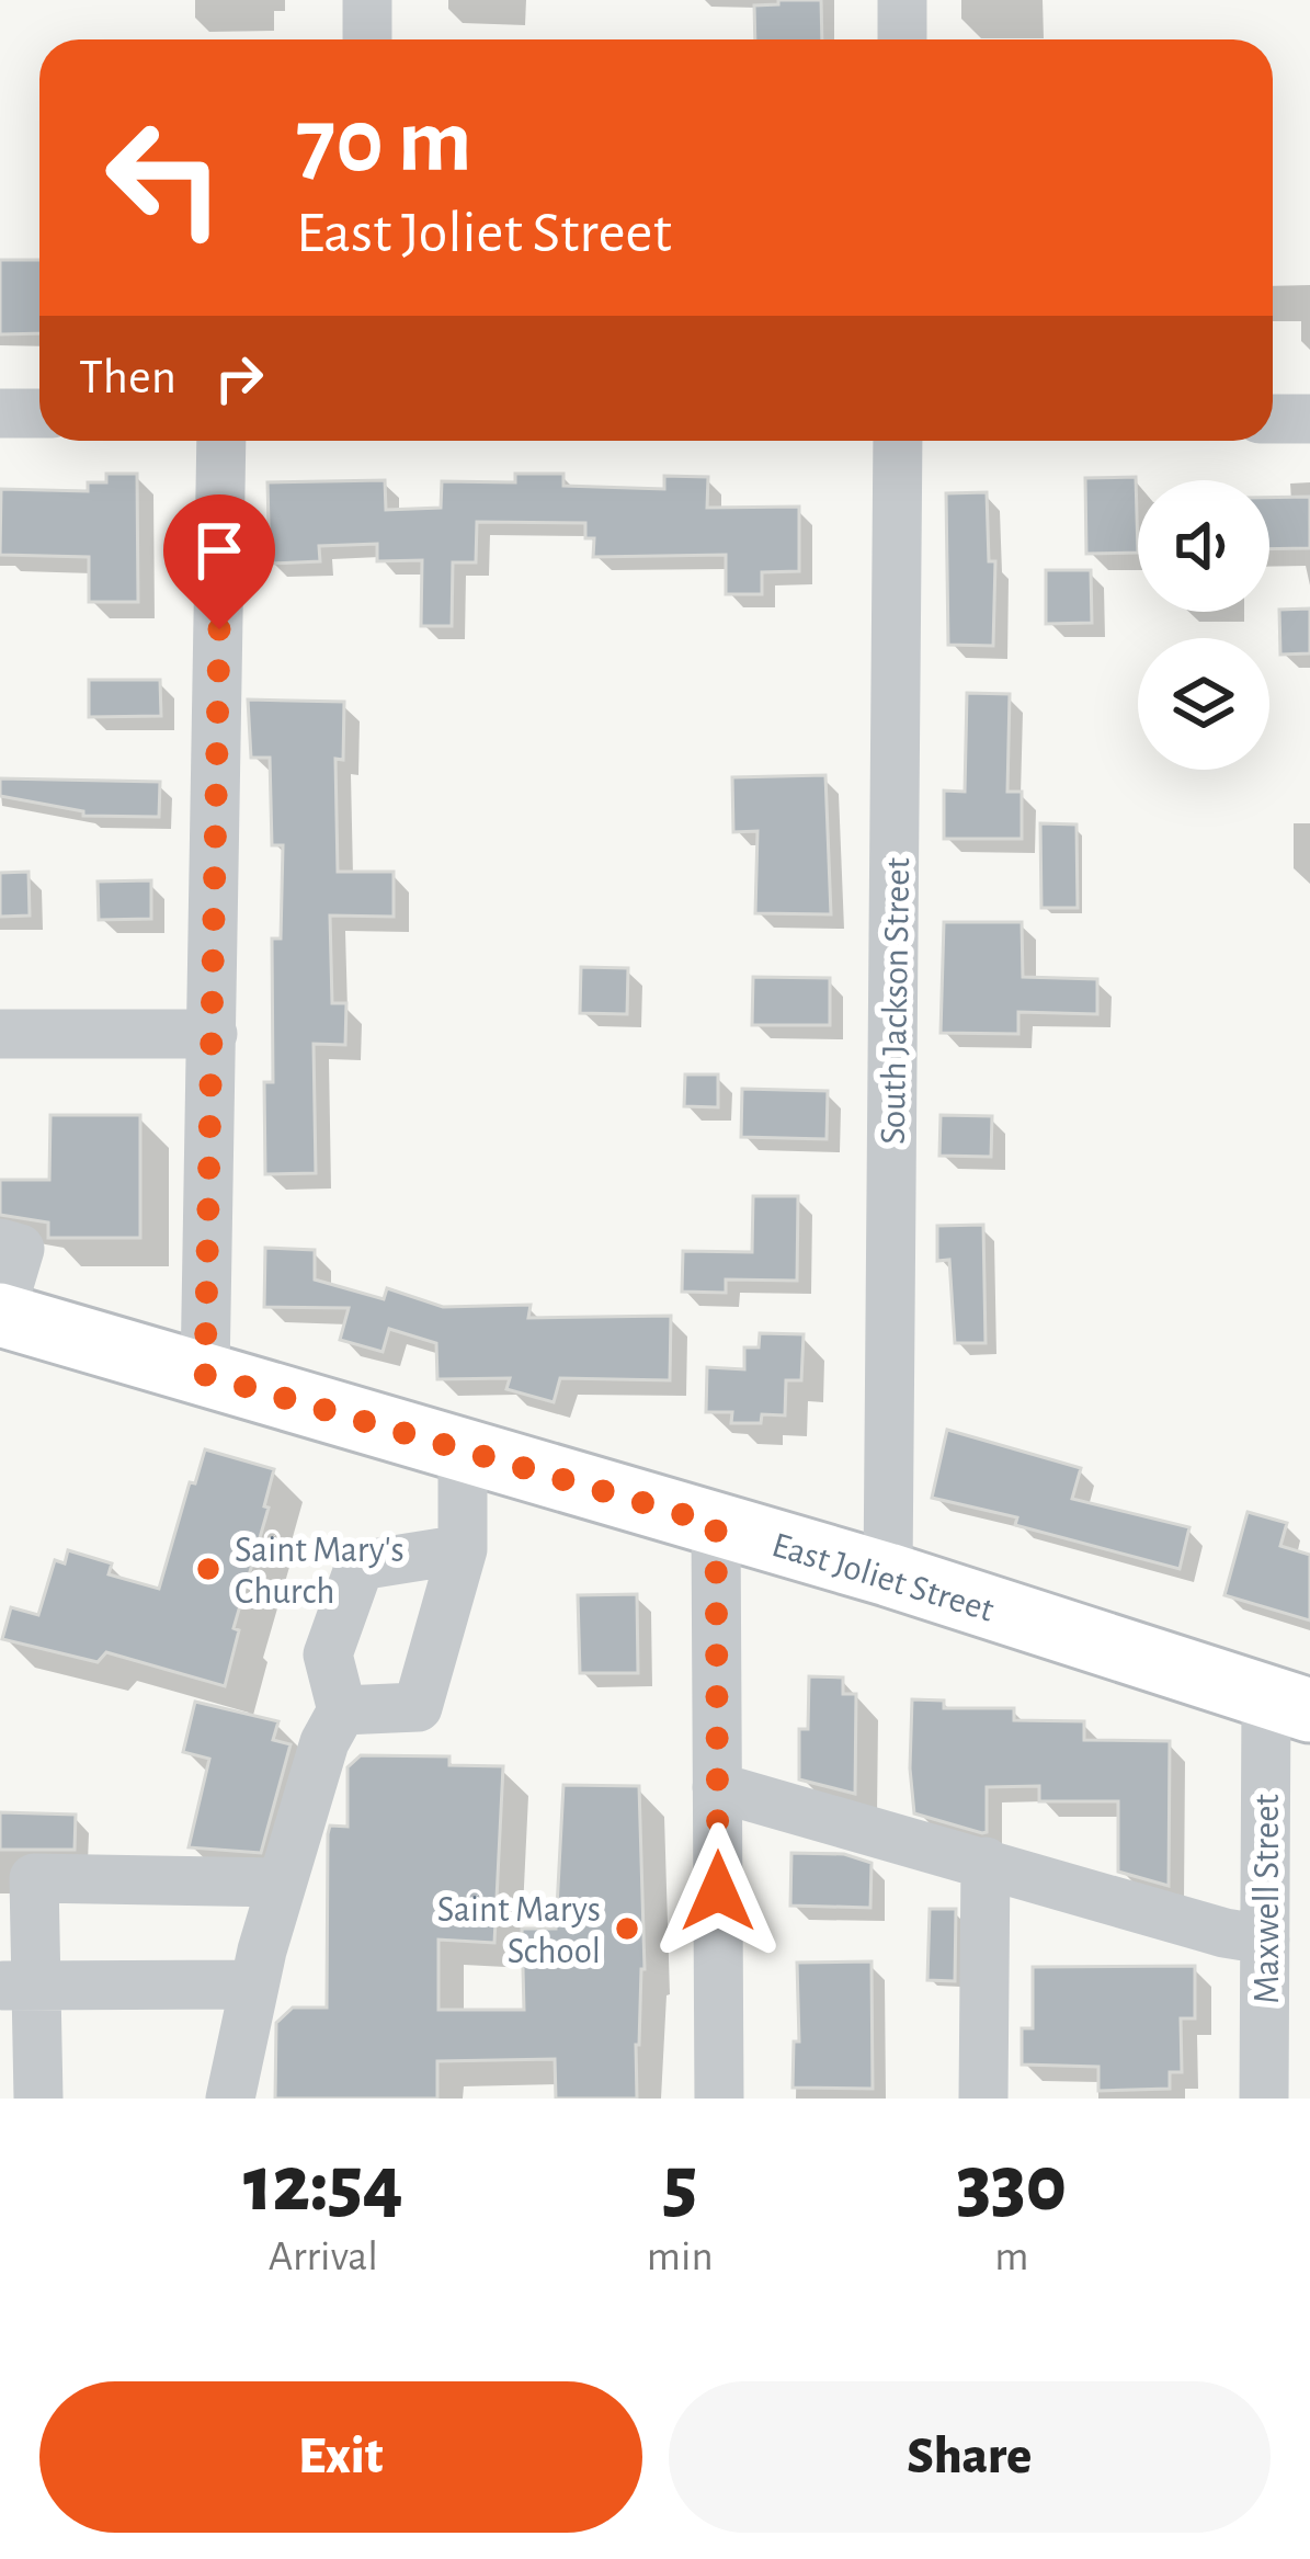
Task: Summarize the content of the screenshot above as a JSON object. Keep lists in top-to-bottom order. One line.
{"streets":{"main road":["East Joliet Street"],"street":["South Jackson Street","Maxwell Street"]},"crossings":[["South Jackson Street","East Joliet Street"],["East Joliet Street","Maxwell Street"]],"places":["Saint Mary's Church","Saint Marys School"],"page":{"turn":["70 m","East Joliet Street"],"then":"Then","eta":["12:54","Arrival","5","min","330","m"],"buttons":["Exit","Share"]}}
